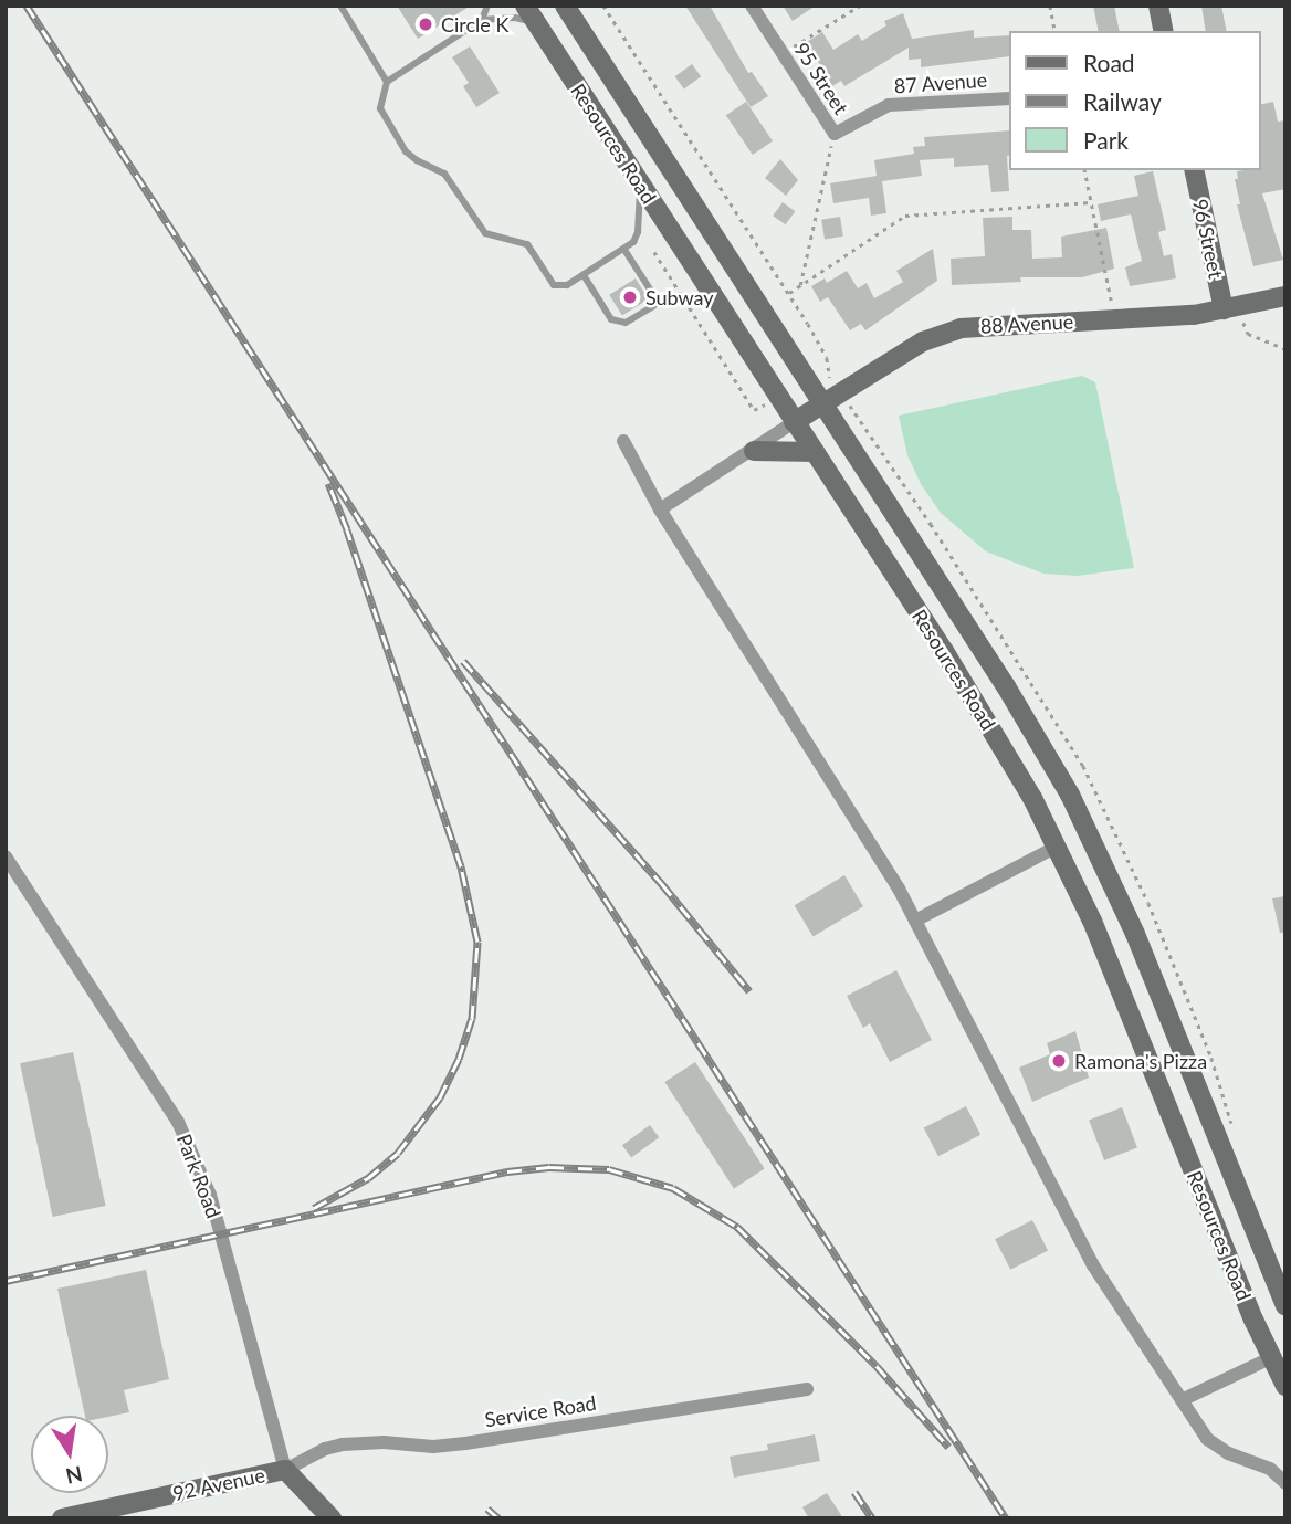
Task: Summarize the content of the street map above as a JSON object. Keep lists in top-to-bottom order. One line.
{"streets":{"main road":["Resources Road","96 Street","88 Avenue","Park Road","92 Avenue"],"street":["95 Street","87 Avenue","Service Road"]},"crossings":[["95 Street","87 Avenue"],["Resources Road","88 Avenue"],["96 Street","88 Avenue"],["Park Road","Service Road"],["Park Road","92 Avenue"],["Service Road","92 Avenue"]],"places":["Circle K","Subway","Ramona's Pizza"],"legend":["Road","Railway","Park"],"north":"bottom"}
